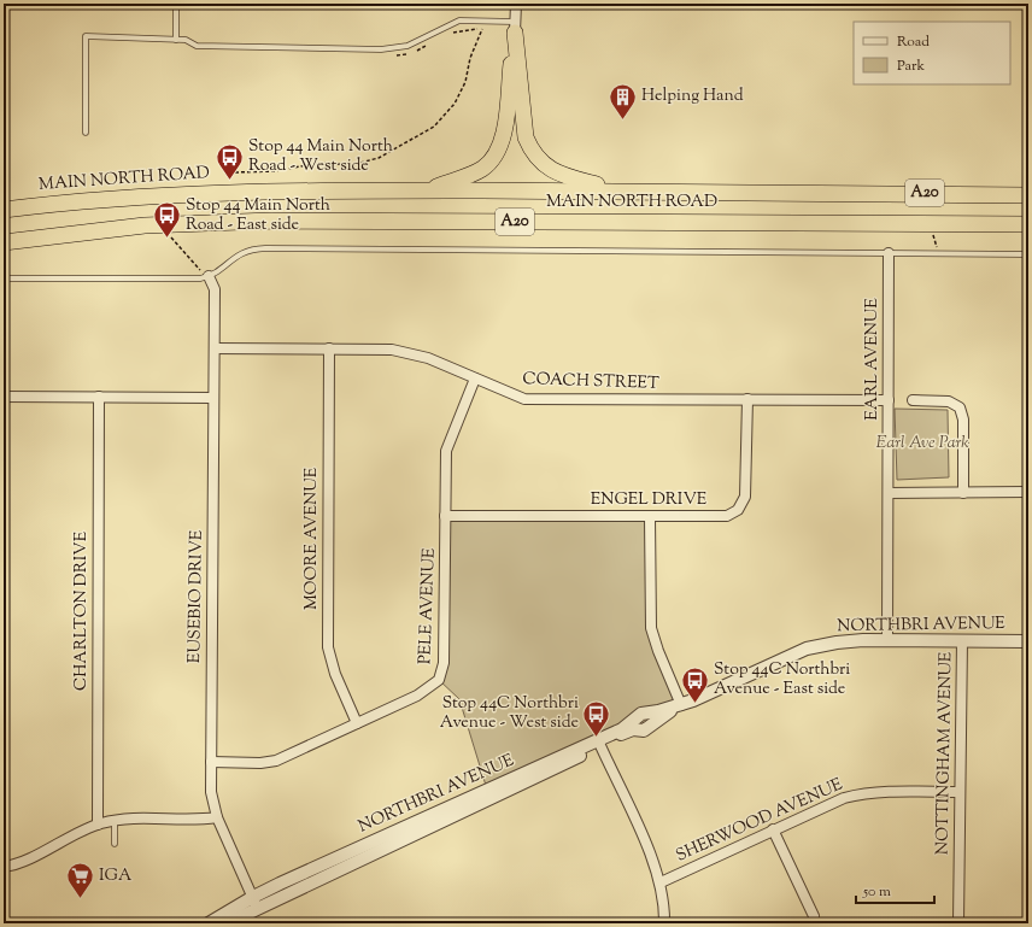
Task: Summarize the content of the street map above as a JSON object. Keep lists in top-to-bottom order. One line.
{"streets":{"highway":["MAIN NORTH ROAD","A20"],"street":["EARL AVENUE","COACH STREET","ENGEL DRIVE","MOORE AVENUE","EUSEBIO DRIVE","PELE AVENUE","CHARLTON DRIVE","NORTHBRI AVENUE","NOTTINGHAM AVENUE","SHERWOOD AVENUE"]},"crossings":[["EARL AVENUE","COACH STREET"],["EARL AVENUE","NORTHBRI AVENUE"],["COACH STREET","ENGEL DRIVE"],["COACH STREET","MOORE AVENUE"],["COACH STREET","EUSEBIO DRIVE"],["COACH STREET","PELE AVENUE"],["ENGEL DRIVE","PELE AVENUE"],["MOORE AVENUE","PELE AVENUE"],["EUSEBIO DRIVE","PELE AVENUE"],["EUSEBIO DRIVE","NORTHBRI AVENUE"],["NORTHBRI AVENUE","NOTTINGHAM AVENUE"],["NOTTINGHAM AVENUE","SHERWOOD AVENUE"]],"parks":["Earl Ave Park"],"places":{"building":["Helping Hand"],"bus stop":["Stop 44 Main North Road - West side","Stop 44 Main North Road - East side","Stop 44C Northbri Avenue - East side","Stop 44C Northbri Avenue - West side"],"supermarket":["IGA"]},"legend":["Road","Park"],"scale_bar":"50 m"}
